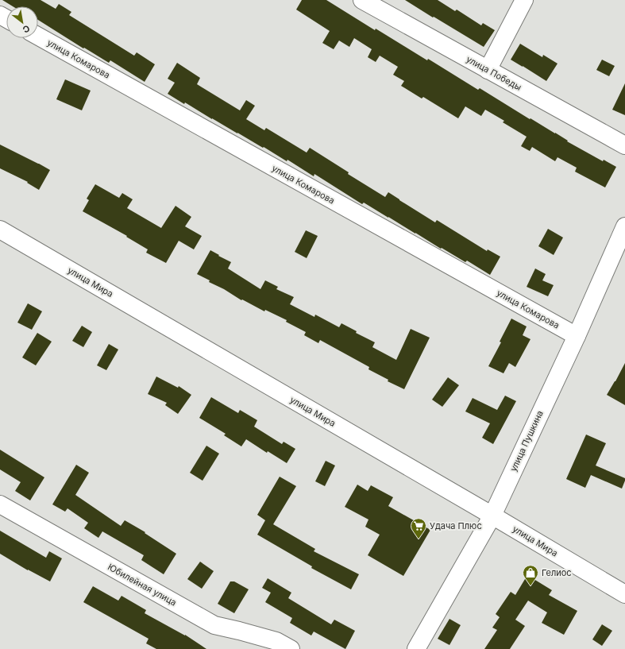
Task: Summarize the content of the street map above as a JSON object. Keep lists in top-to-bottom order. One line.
{"streets":{"street":["улица Комарова","улица Победы","улица Мира","улица Пушкина","Юбилейная улица"]},"crossings":[["улица Комарова","улица Пушкина"],["улица Мира","улица Пушкина"]],"places":{"supermarket":["Удача Плюс"],"shop":["Гелиос"]},"north":"bottom right"}
